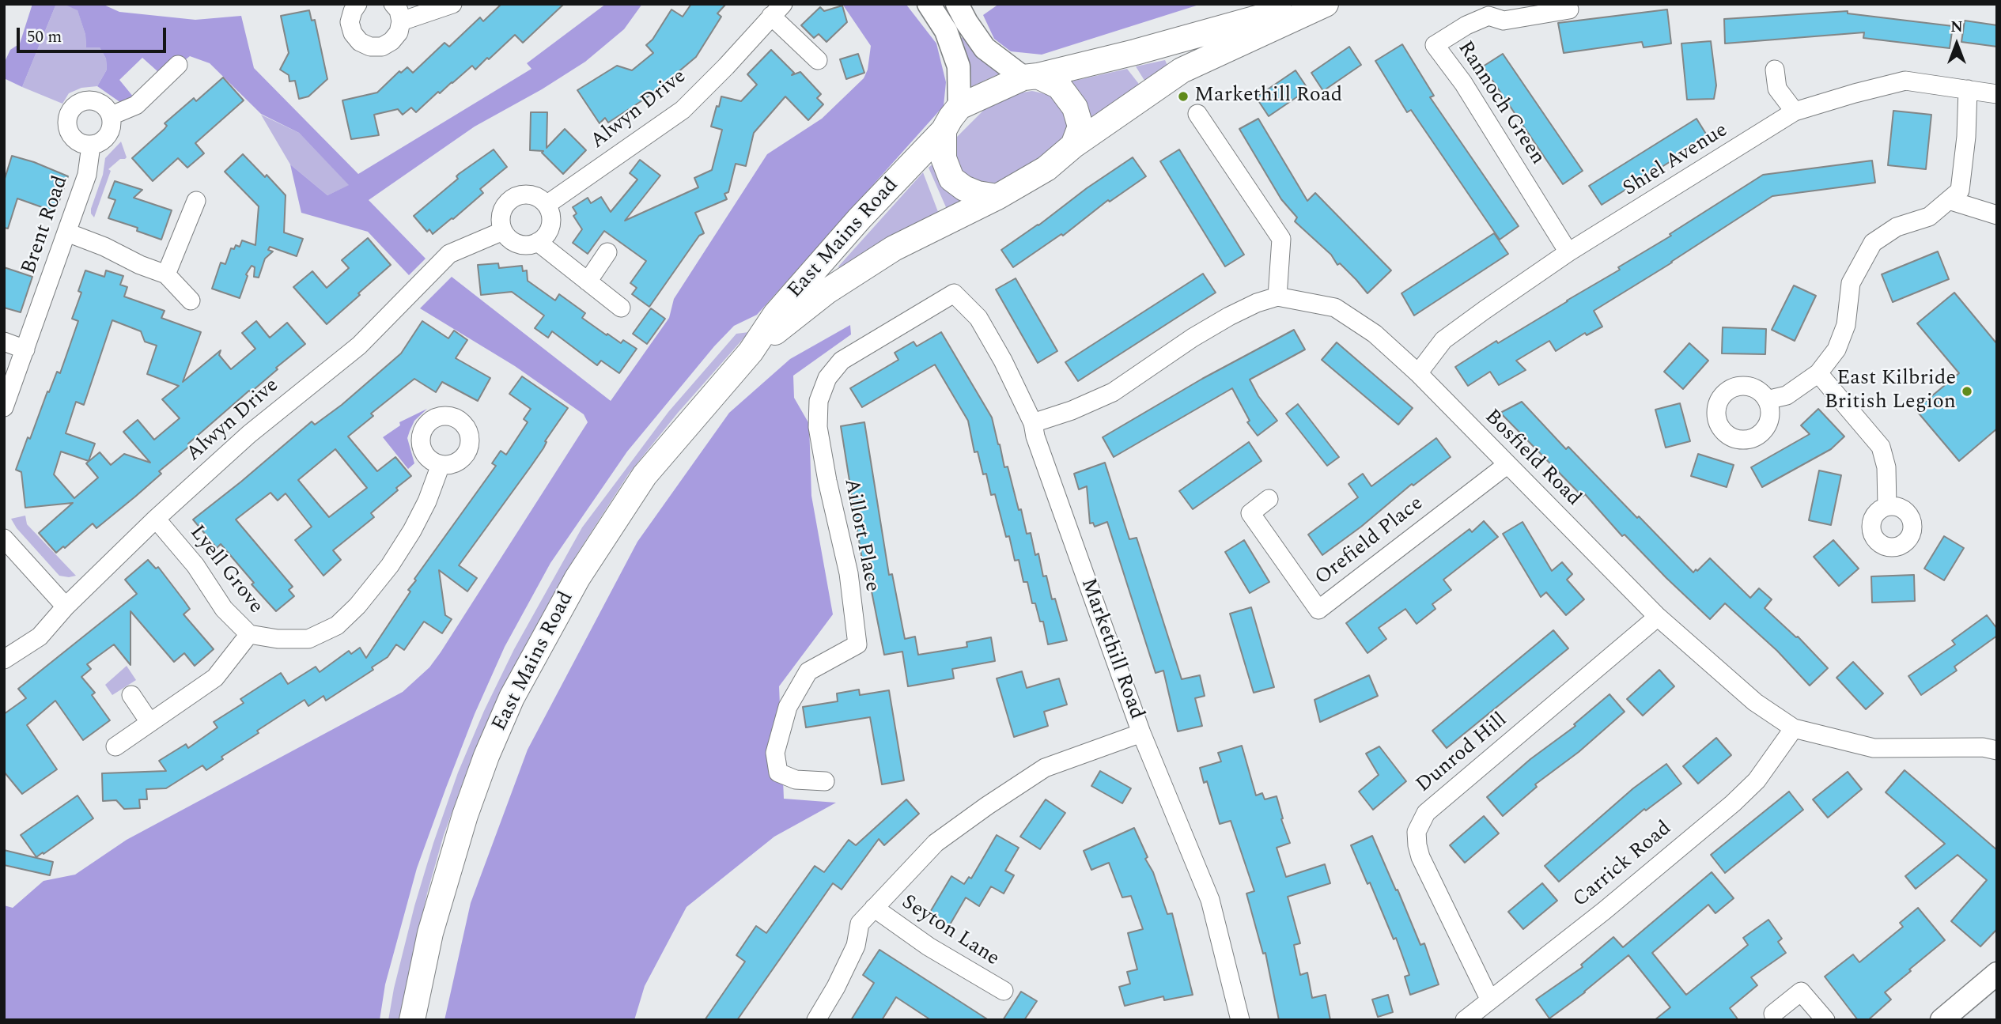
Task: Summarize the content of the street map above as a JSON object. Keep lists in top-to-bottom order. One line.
{"streets":{"main road":["East Mains Road"],"street":["Rannoch Green","Alwyn Drive","Shiel Avenue","Brent Road","Bosfield Road","Aillort Place","Orefield Place","Lyell Grove","Markethill Road","Dunrod Hill","Carrick Road","Seyton Lane"]},"crossings":[["Rannoch Green","Shiel Avenue"],["Alwyn Drive","Lyell Grove"],["Shiel Avenue","Bosfield Road"],["Bosfield Road","Orefield Place"],["Bosfield Road","Markethill Road"],["Bosfield Road","Dunrod Hill"],["Bosfield Road","Carrick Road"],["Aillort Place","Markethill Road"],["Dunrod Hill","Carrick Road"]],"places":["Markethill Road","East Kilbride British Legion"],"scale_bar":"50 m","north":"top"}
